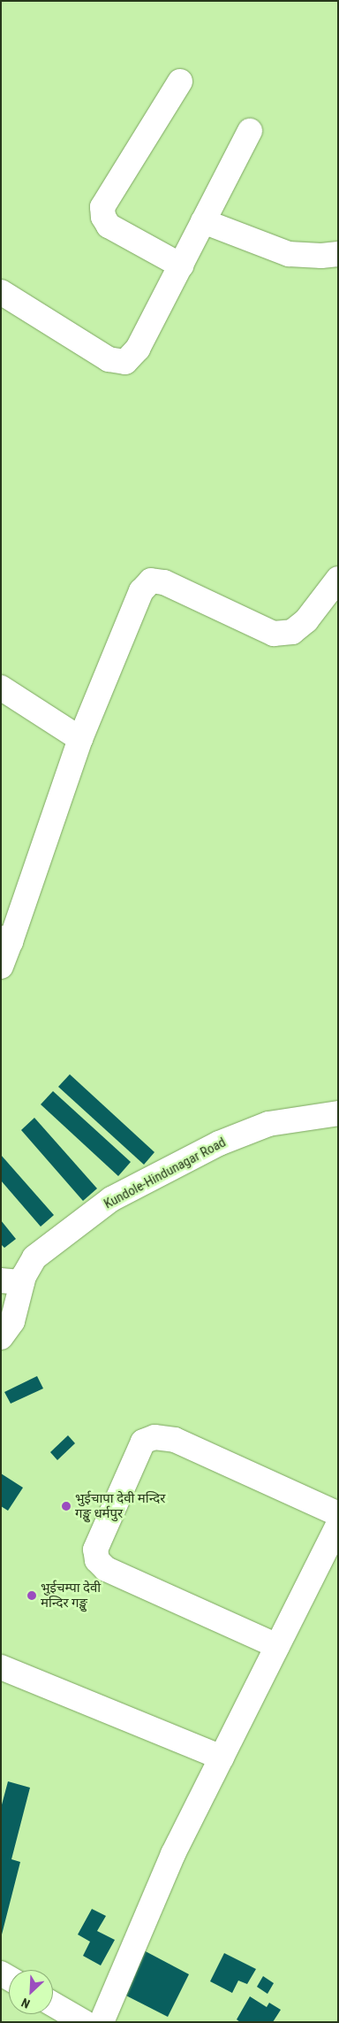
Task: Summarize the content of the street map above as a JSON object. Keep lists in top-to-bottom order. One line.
{"streets":{"street":["Kundole-Hindunagar Road"]},"places":["भुईचापा देवी मन्दिर गङ्खु धर्मपुर","भुईचम्पा देवी मन्दिर गङ्खु"],"north":"bottom left"}
